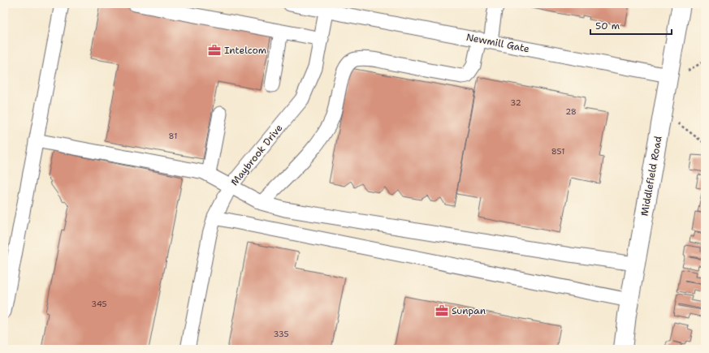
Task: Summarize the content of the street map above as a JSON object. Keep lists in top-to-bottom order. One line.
{"streets":{"main road":["Middlefield Road"],"street":["Newmill Gate","Maybrook Drive"]},"crossings":[["Newmill Gate","Maybrook Drive"],["Newmill Gate","Middlefield Road"]],"places":{"office":["Intelcom","Sunpan"]},"house_numbers":["32","28","81","851","345","335"],"scale_bar":"50 m"}
